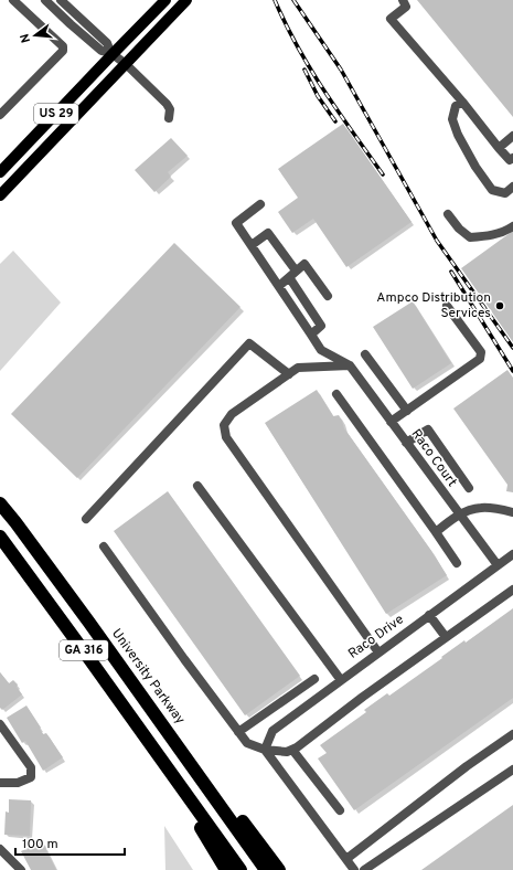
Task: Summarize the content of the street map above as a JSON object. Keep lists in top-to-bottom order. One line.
{"streets":{"highway":["GA 316","University Parkway"],"main road":["US 29"],"street":["Raco Court","Raco Drive"]},"crossings":[["Raco Court","Raco Drive"]],"places":["Ampco Distribution Services"],"scale_bar":"100 m","north":"left"}
